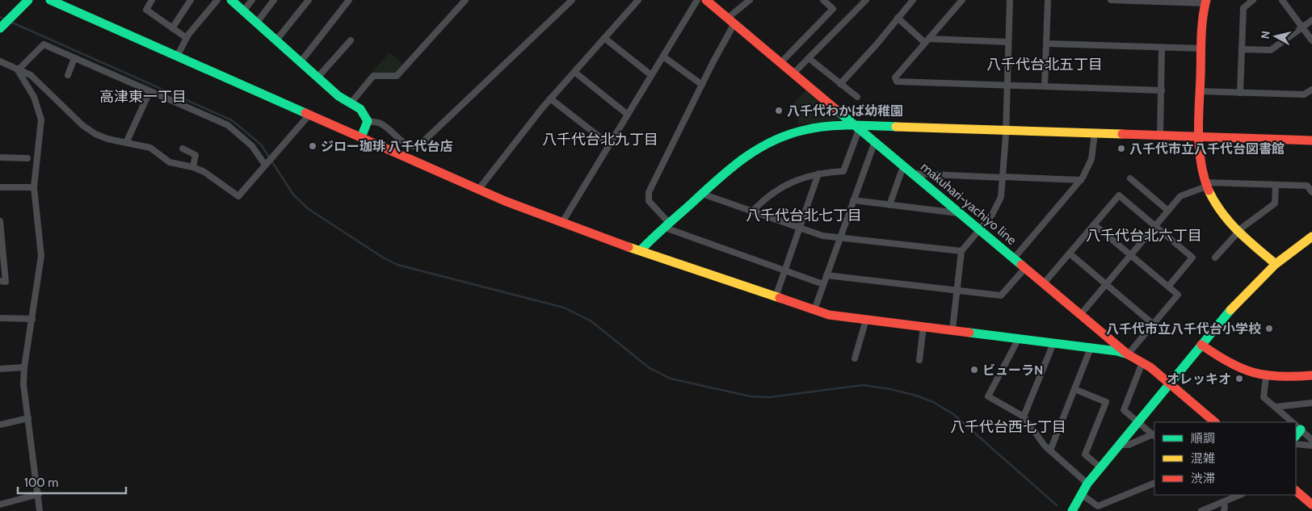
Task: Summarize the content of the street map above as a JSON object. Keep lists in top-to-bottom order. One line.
{"streets":{"street":["makuhari-yachiyo line"]},"districts":["八千代台北五丁目","高津東一丁目","八千代台北九丁目","八千代台北七丁目","八千代台北六丁目","八千代台西七丁目"],"places":["八千代わかば幼稚園","ジロー珈琲 八千代台店","八千代市立八千代台図書館","八千代市立八千代台小学校","ビューラN","オレッキオ"],"legend":["順調","混雑","渋滞"],"scale_bar":"100 m","north":"left"}
